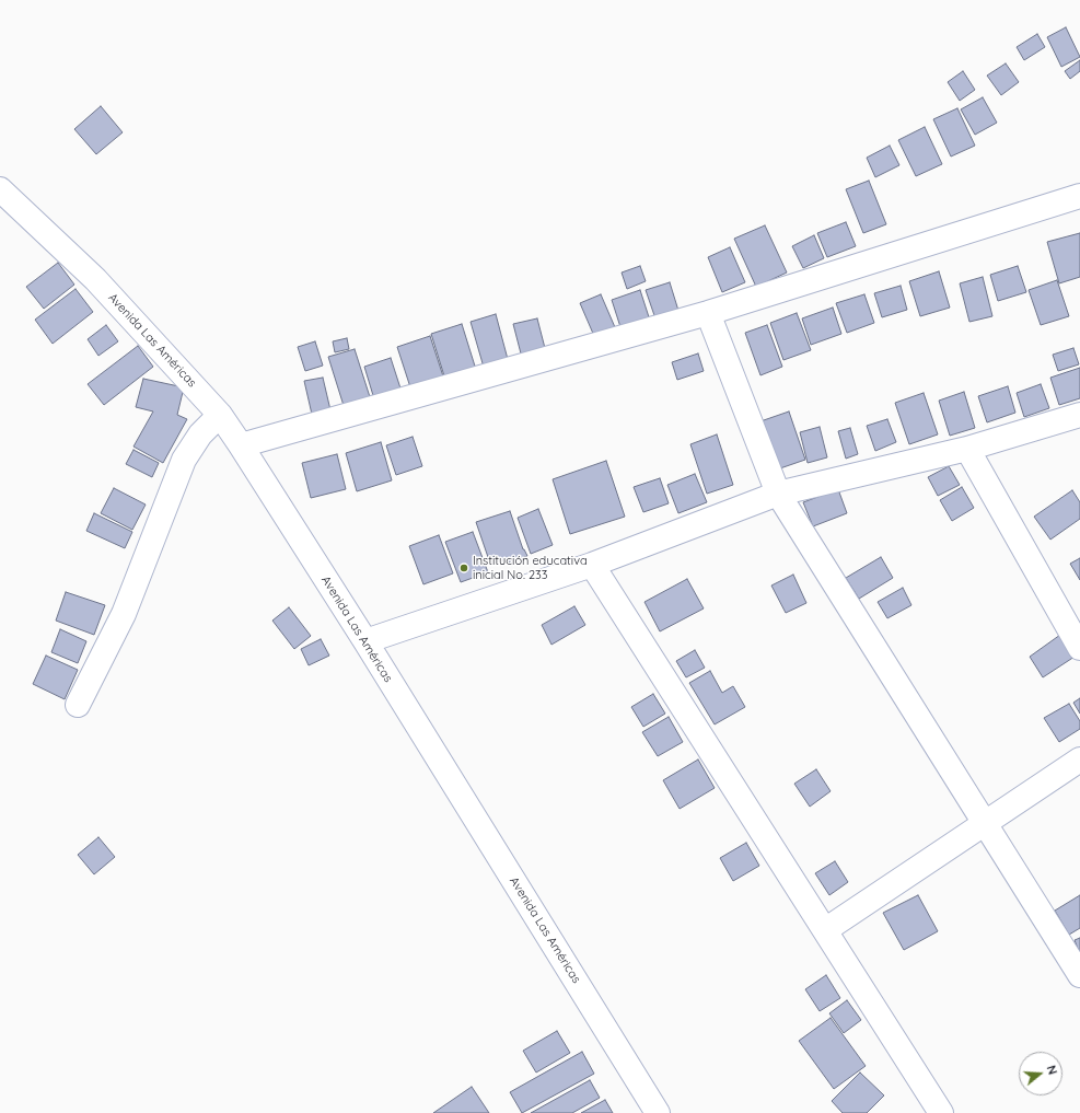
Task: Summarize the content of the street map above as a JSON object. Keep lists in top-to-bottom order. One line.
{"streets":{"street":["Avenida Las Américas"]},"places":["Institución educativa inicial No. 233"],"north":"right"}
